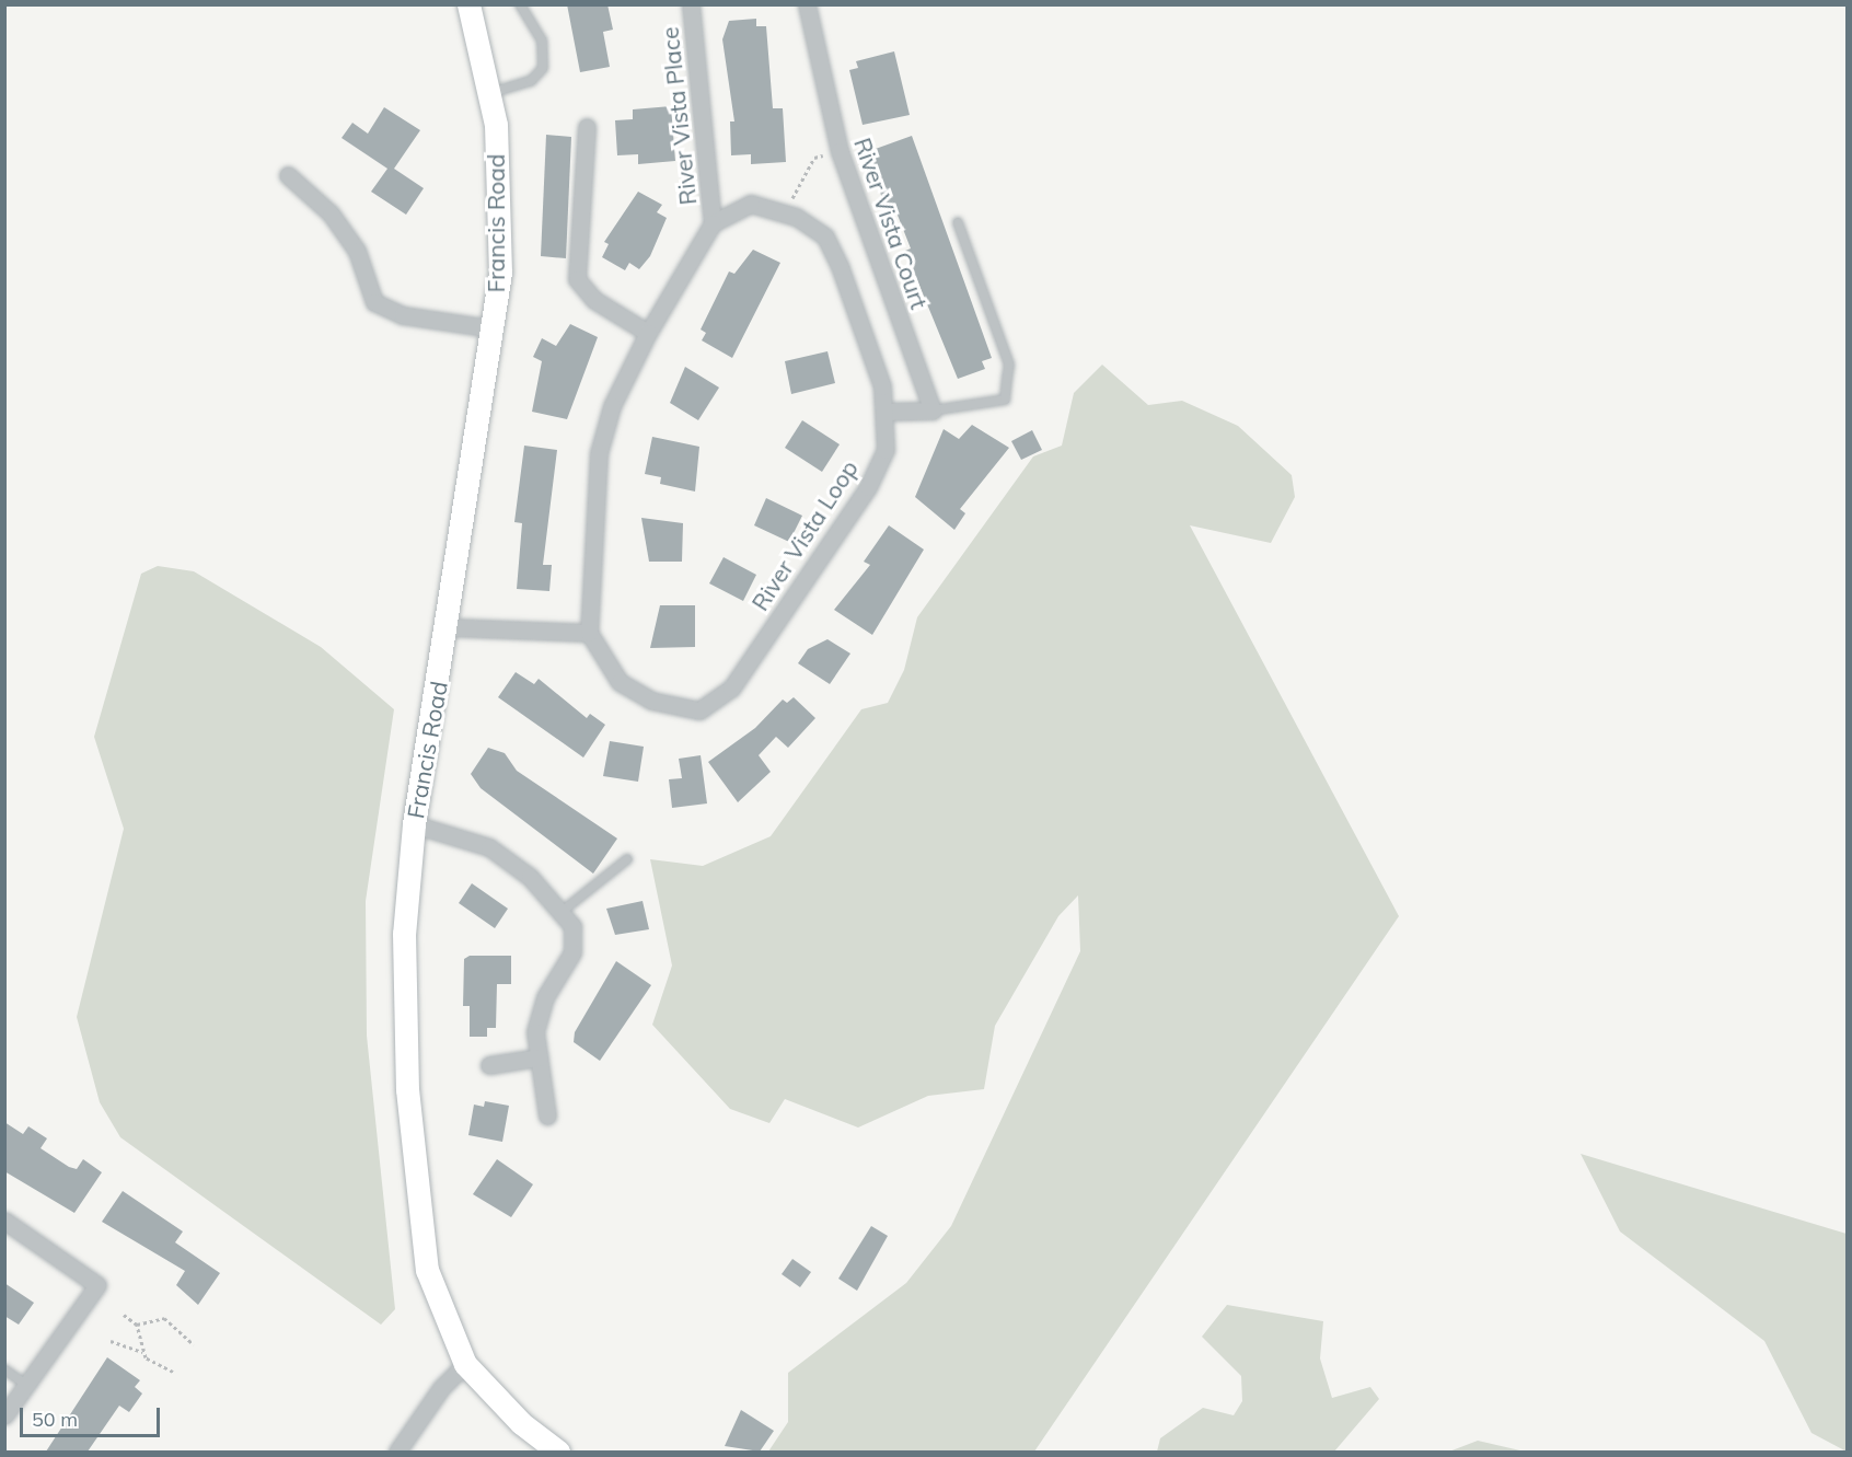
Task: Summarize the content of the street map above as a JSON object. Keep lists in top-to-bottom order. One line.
{"streets":{"street":["River Vista Place","Francis Road","River Vista Court","River Vista Loop"]},"crossings":[["River Vista Place","River Vista Loop"]],"scale_bar":"50 m"}
